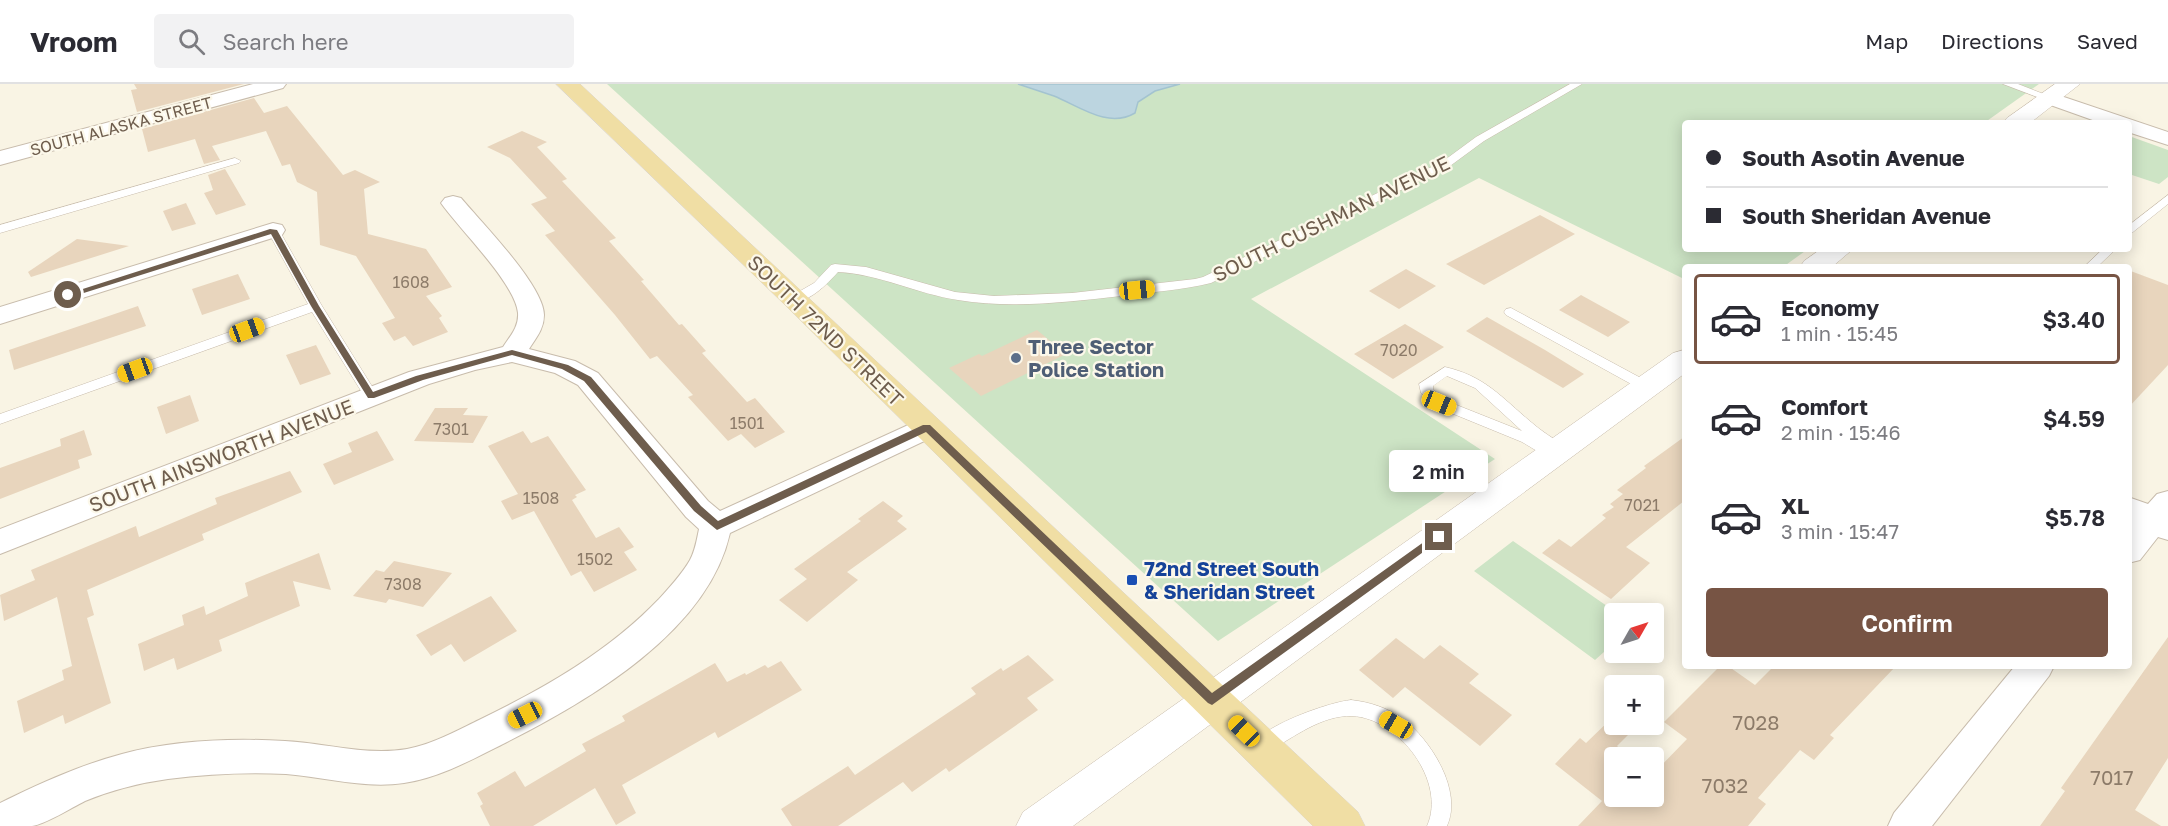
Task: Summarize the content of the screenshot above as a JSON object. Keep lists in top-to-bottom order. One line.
{"streets":{"main road":["SOUTH 72ND STREET"],"street":["SOUTH ALASKA STREET","SOUTH AINSWORTH AVENUE"],"lane":["SOUTH CUSHMAN AVENUE"]},"crossings":[["SOUTH CUSHMAN AVENUE","SOUTH 72ND STREET"]],"places":{"other":["Three Sector Police Station"],"transit":["72nd Street South & Sheridan Street"]},"house_numbers":["1608","7020","1501","7301","1508","7021","1502","7308","7028","7017","7032"],"north":"top right","page":{"header":"Vroom","search":"Search here","nav":["Map","Directions","Saved"],"banner":["South Asotin Avenue","South Sheridan Avenue"],"list":[{"name":"Economy","note":"1 min · 15:45","value":"$3.40"},{"name":"Comfort","note":"2 min · 15:46","value":"$4.59"},{"name":"XL","note":"3 min · 15:47","value":"$5.78"}],"bubble":"2 min","buttons":"Confirm","map_buttons":["+","−"]}}
